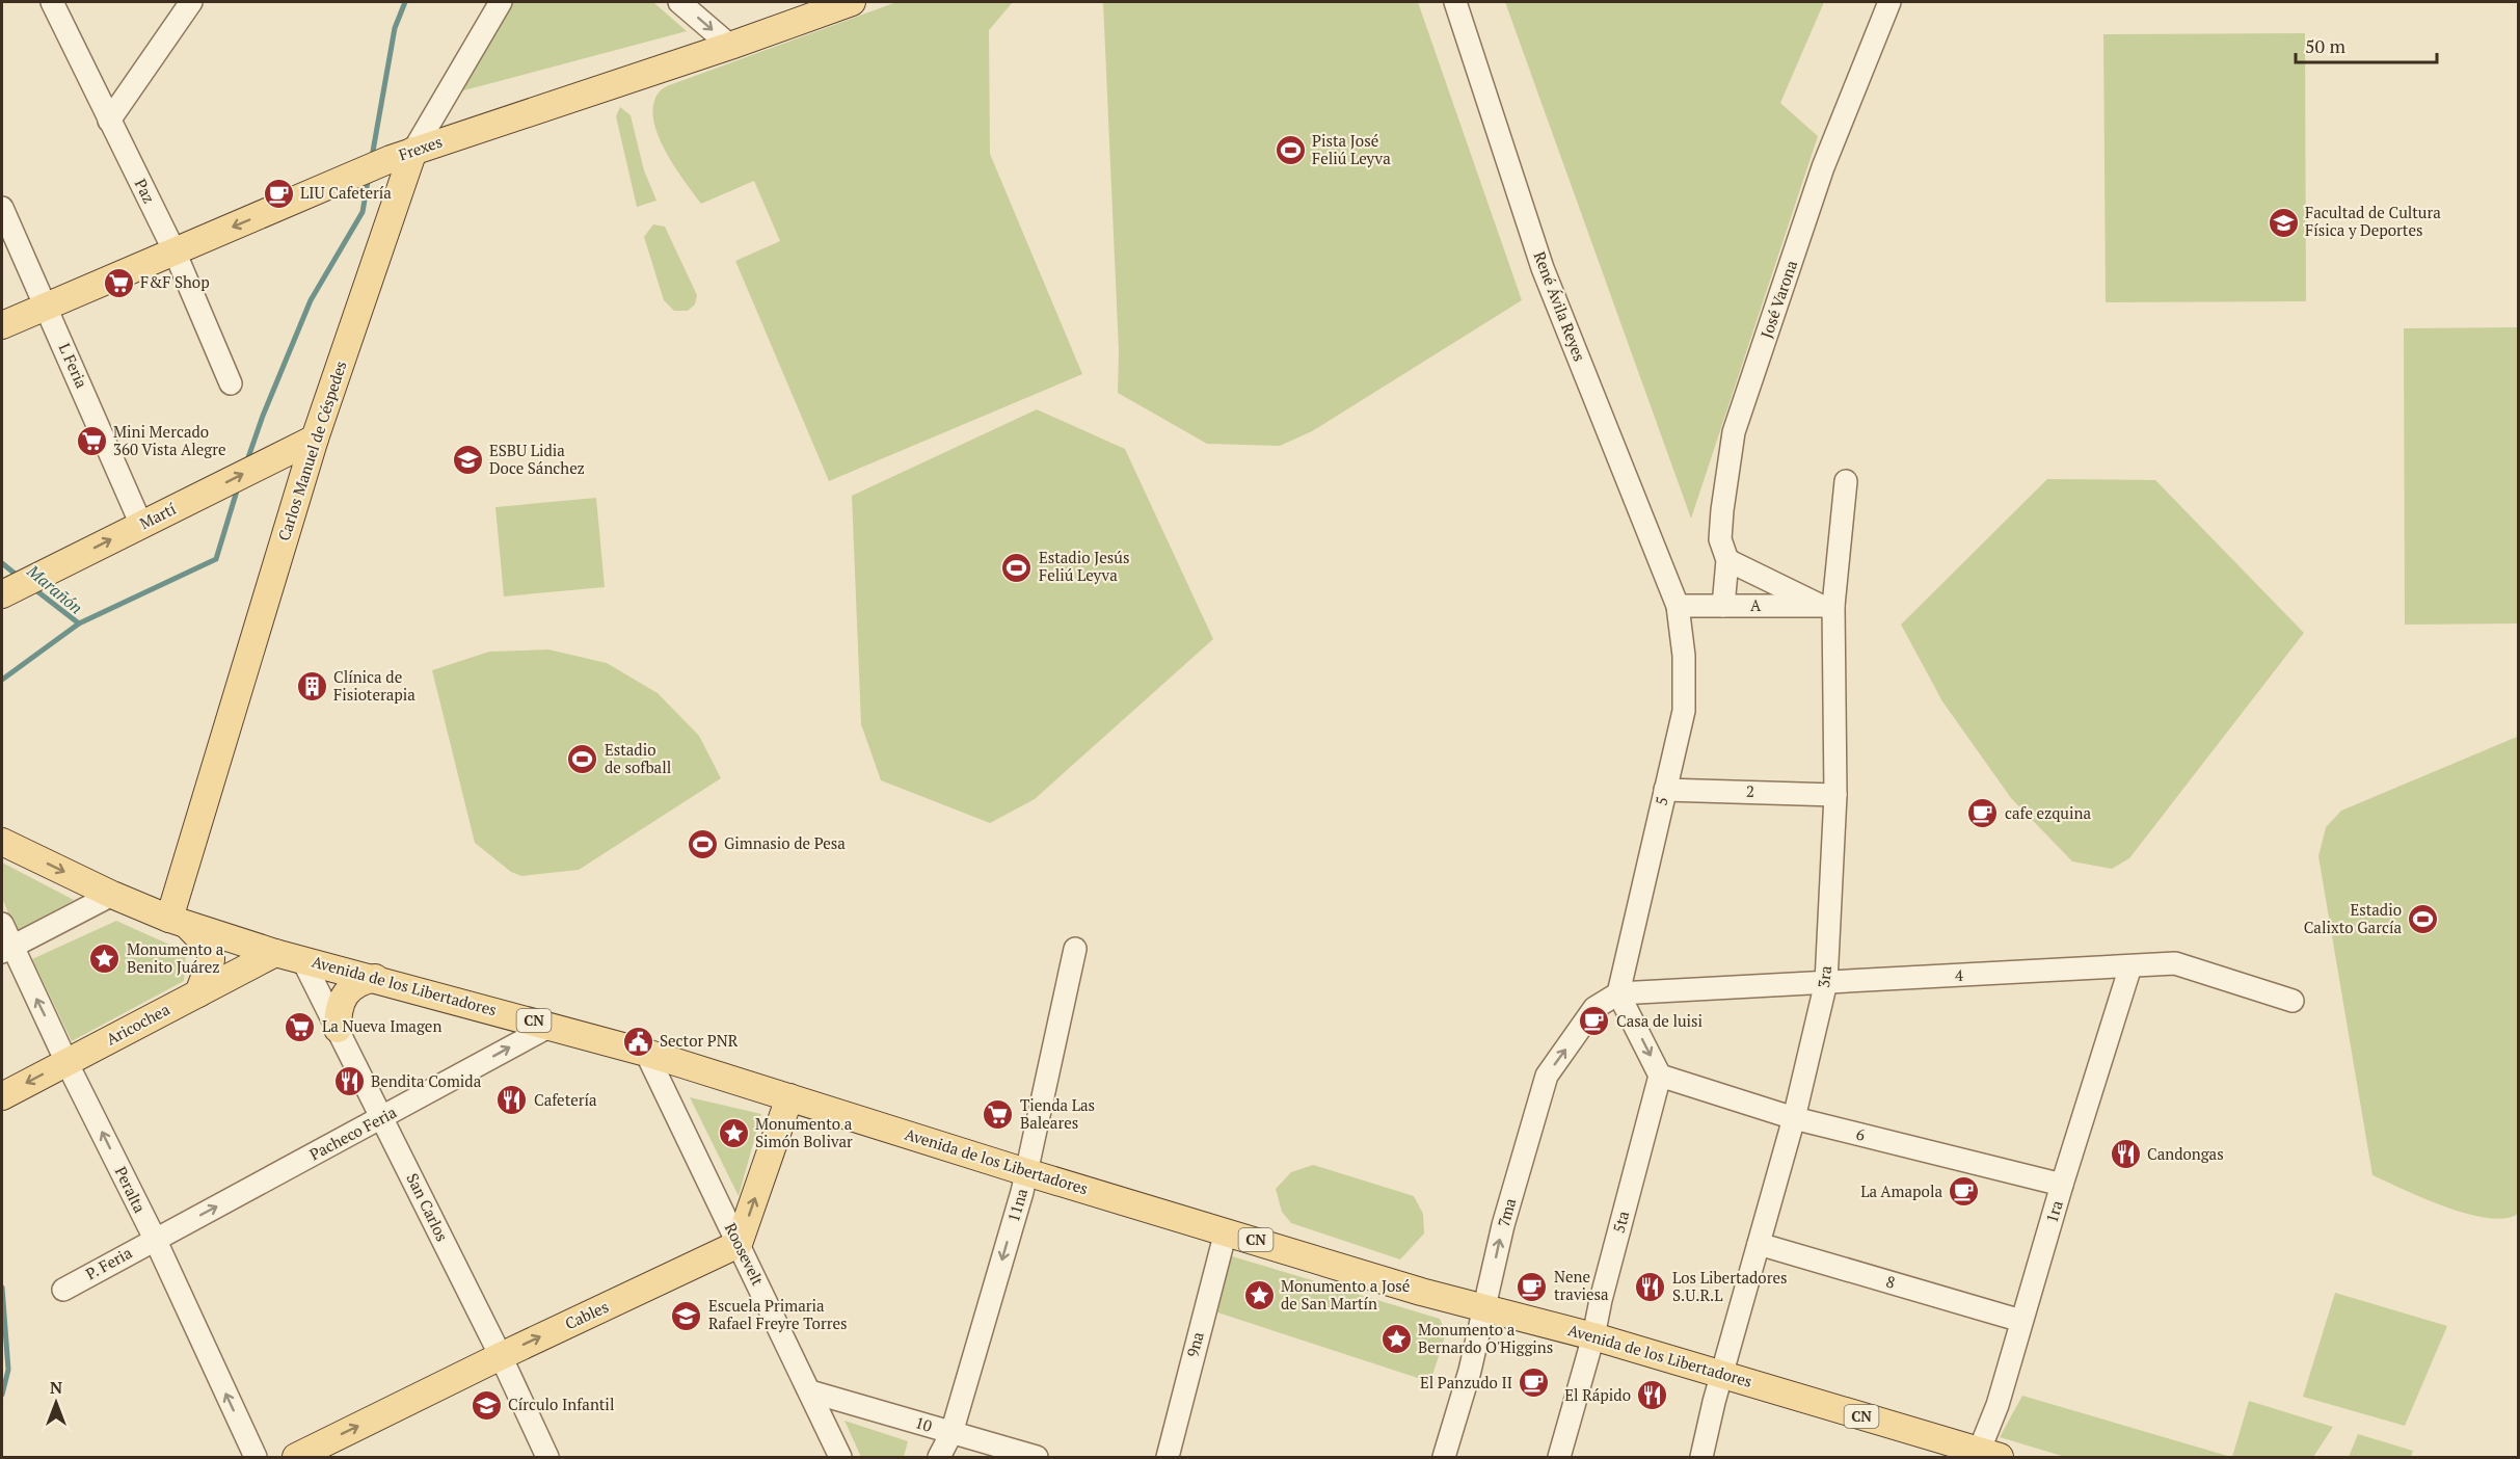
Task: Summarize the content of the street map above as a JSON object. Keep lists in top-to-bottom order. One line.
{"streets":{"main road":["Frexes","Carlos Manuel de Céspedes","Martí","Avenida de los Libertadores","CN","Aricochea","Cables"],"street":["Paz","José Varona","René Ávila Reyes","L Feria","A","2","5","4","3ra","Pacheco Feria","6","Peralta","11na","San Carlos","1ra","7ma","5ta","Roosevelt","P. Feria","8","9na","10"]},"crossings":[["Frexes","Paz"],["Frexes","L Feria"],["Frexes","Carlos Manuel de Céspedes"],["José Varona","A"],["René Ávila Reyes","A"],["René Ávila Reyes","5"],["L Feria","Martí"],["Carlos Manuel de Céspedes","Martí"],["Carlos Manuel de Céspedes","Avenida de los Libertadores"],["A","5"],["A","3ra"],["2","5"],["2","3ra"],["5","4"],["5","7ma"],["4","3ra"],["4","1ra"],["4","7ma"],["3ra","Avenida de los Libertadores"],["3ra","6"],["3ra","8"],["Avenida de los Libertadores","Aricochea"],["Avenida de los Libertadores","Pacheco Feria"],["Avenida de los Libertadores","11na"],["Avenida de los Libertadores","San Carlos"],["Avenida de los Libertadores","1ra"],["Avenida de los Libertadores","7ma"],["Avenida de los Libertadores","5ta"],["Avenida de los Libertadores","Roosevelt"],["Avenida de los Libertadores","9na"],["Aricochea","Peralta"],["Pacheco Feria","Peralta"],["Pacheco Feria","San Carlos"],["Pacheco Feria","P. Feria"],["6","1ra"],["6","5ta"],["Peralta","P. Feria"],["11na","10"],["San Carlos","Cables"],["1ra","8"],["Roosevelt","Cables"],["Roosevelt","10"]],"one_way":["Martí","Pacheco Feria","Peralta","11na","7ma","Cables"],"water":["Marañón"],"places":{"sports":["Pista José Feliú Leyva","Estadio Jesús Feliú Leyva","Estadio de sofball","Gimnasio de Pesa","Estadio Calixto García"],"cafe":["LIU Cafetería","cafe ezquina","Casa de luisi","La Amapola","Nene traviesa","El Panzudo II"],"school or university":["Facultad de Cultura Física y Deportes","ESBU Lidia Doce Sánchez","Escuela Primaria Rafael Freyre Torres","Círculo Infantil"],"supermarket":["F&F Shop","Mini Mercado 360 Vista Alegre","La Nueva Imagen","Tienda Las Baleares"],"building":["Clínica de Fisioterapia"],"place":["Monumento a Benito Juárez","Monumento a Simón Bolivar","Monumento a José de San Martín","Monumento a Bernardo O'Higgins"],"public building":["Sector PNR"],"restaurant":["Bendita Comida","Cafetería","Candongas","Los Libertadores S.U.R.L","El Rápido"]},"scale_bar":"50 m","north":"top"}
